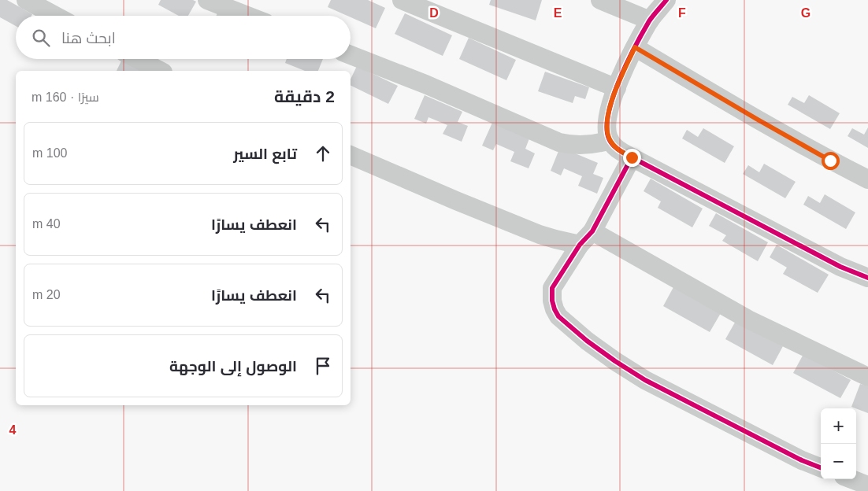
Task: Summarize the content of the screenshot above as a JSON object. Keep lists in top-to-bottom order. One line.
{"page":{"search":"ابحث هنا","heading":["2 دقيقة","سيرًا · 160 m"],"list":[["تابع السير","100 m"],["انعطف يسارًا","40 m"],["انعطف يسارًا","20 m"],"الوصول إلى الوجهة"],"map_buttons":["+","−"]},"grid":{"columns":["D","E","F","G"],"rows":["4"]}}
